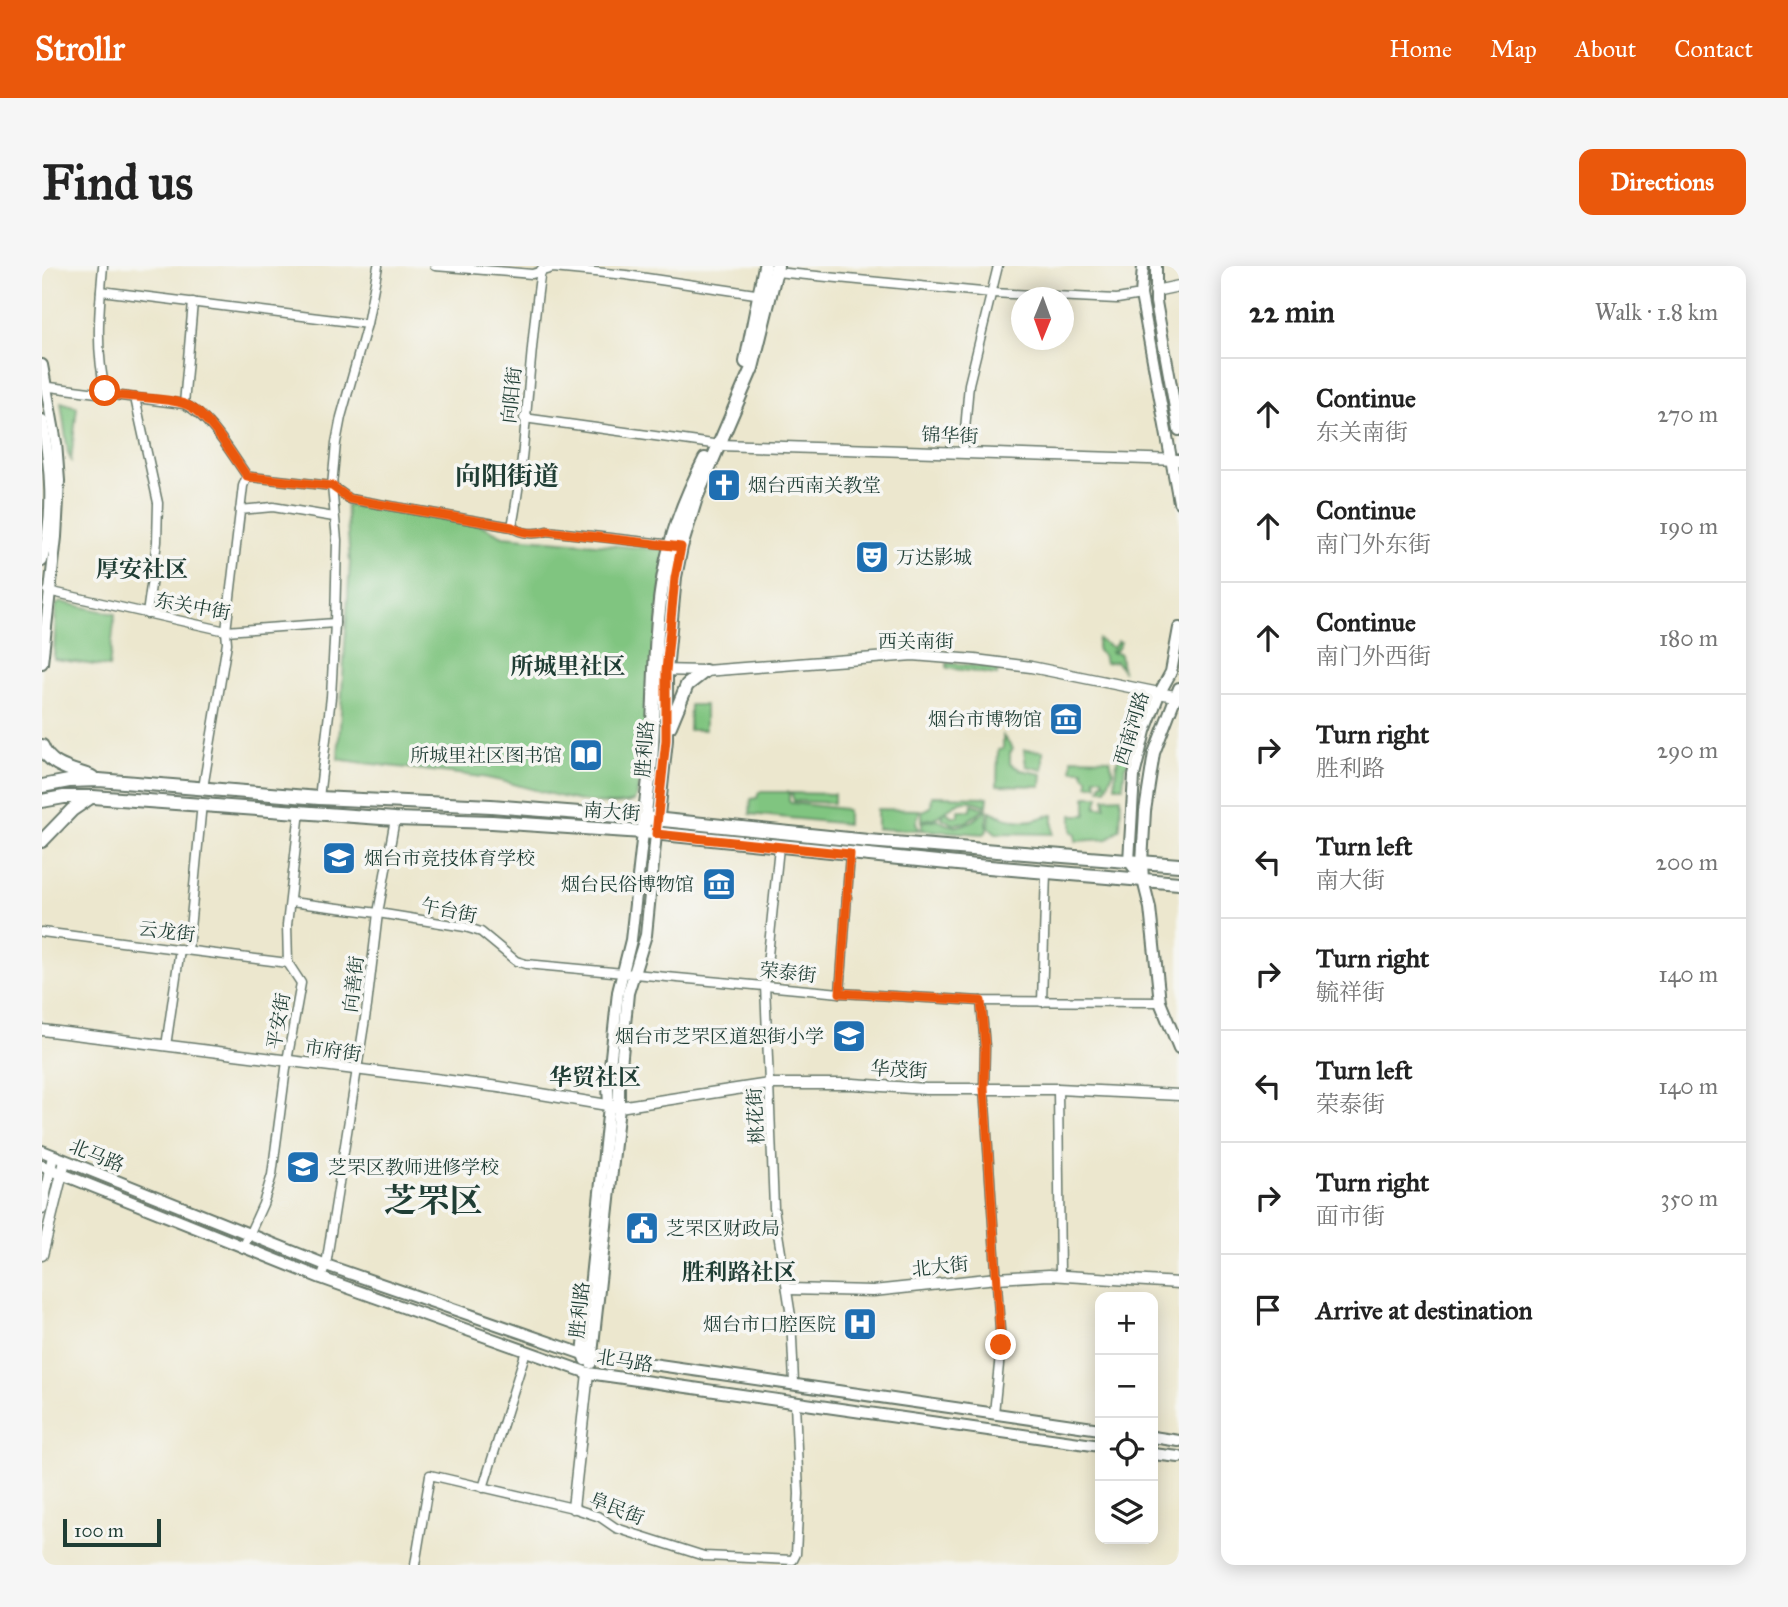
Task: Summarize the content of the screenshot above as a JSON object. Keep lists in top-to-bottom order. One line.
{"streets":{"main road":["西南河路","胜利路","南大街","北马路"],"street":["向阳街","锦华街","东关中街","西关南街","午台街","云龙街","荣泰街","向善街","平安街","市府街","华茂街","桃花街","北大街","阜民街"]},"crossings":[["锦华街","胜利路"],["西关南街","西南河路"],["西关南街","胜利路"],["西南河路","南大街"],["西南河路","荣泰街"],["胜利路","南大街"],["胜利路","午台街"],["胜利路","荣泰街"],["胜利路","市府街"],["胜利路","华茂街"],["胜利路","北马路"],["胜利路","阜民街"],["南大街","向善街"],["南大街","平安街"],["南大街","桃花街"],["午台街","荣泰街"],["午台街","向善街"],["午台街","平安街"],["云龙街","平安街"],["荣泰街","桃花街"],["向善街","市府街"],["向善街","北马路"],["平安街","市府街"],["平安街","北马路"],["市府街","华茂街"],["华茂街","桃花街"],["桃花街","北马路"],["桃花街","北大街"],["北马路","阜民街"]],"districts":["向阳街道","厚安社区","所城里社区","华贸社区","芝罘区","胜利路社区"],"places":{"church":["烟台西南关教堂"],"theatre":["万达影城"],"museum":["烟台市博物馆","烟台民俗博物馆"],"library":["所城里社区图书馆"],"school or university":["烟台市竞技体育学校","烟台市芝罘区道恕街小学","芝罘区教师进修学校"],"public building":["芝罘区财政局"],"hospital":["烟台市口腔医院"]},"scale_bar":"100 m","north":"bottom","page":{"header":"Strollr","nav":["Home","Map","About","Contact"],"buttons":"Directions","title":"Find us","heading":["22 min","Walk · 1.8 km"],"list":[["Continue","东关南街","270 m"],["Continue","南门外东街","190 m"],["Continue","南门外西街","180 m"],["Turn right","胜利路","290 m"],["Turn left","南大街","200 m"],["Turn right","毓祥街","140 m"],["Turn left","荣泰街","140 m"],["Turn right","面市街","350 m"],"Arrive at destination"],"map_buttons":["+","−"],"scale":"100 m"}}
